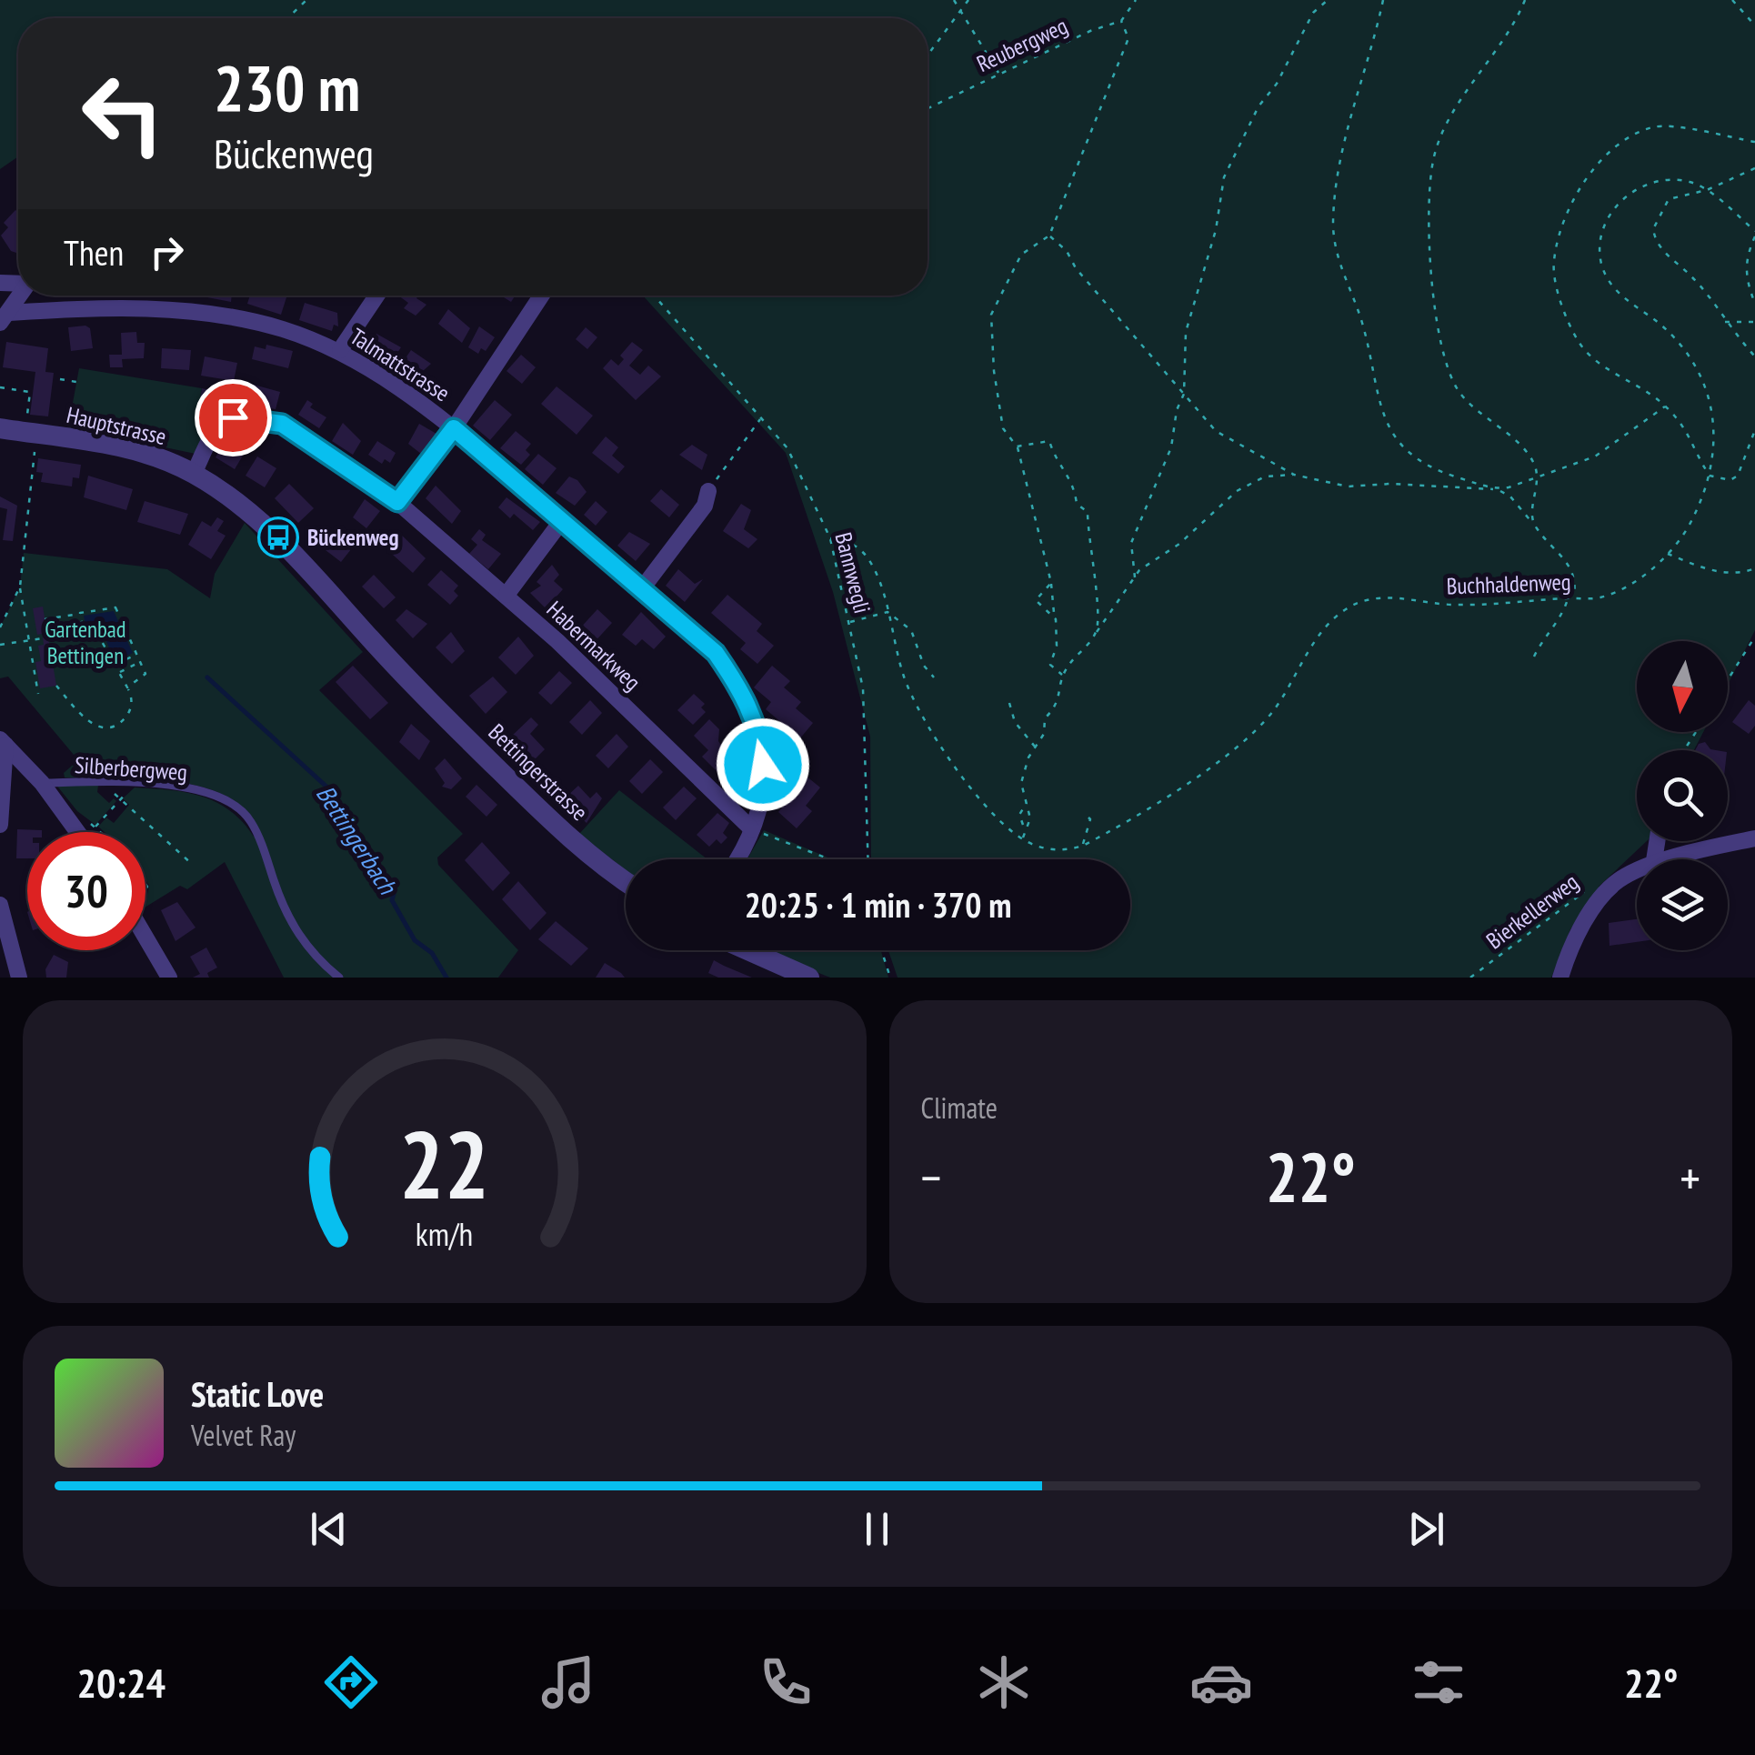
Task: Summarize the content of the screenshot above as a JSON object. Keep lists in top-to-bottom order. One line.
{"streets":{"street":["Talmattstrasse","Hauptstrasse","Habermarkweg","Bettingerstrasse"],"lane":["Silberbergweg"],"path":["Reubergweg","Bannwegli","Buchhaldenweg","Bierkellerweg"]},"crossings":[["Talmattstrasse","Habermarkweg"],["Hauptstrasse","Bettingerstrasse"]],"water":["Bettingerbach"],"parks":["Gartenbad Bettingen"],"places":{"bus stop":["Bückenweg"]},"north":"bottom","page":{"turn":["230 m","Bückenweg"],"then":"Then","limit":"30","trip":"20:25 · 1 min · 370 m","tile":"Climate","heat":["−","22°","+"],"song":["Static Love","Velvet Ray"],"tabs":["20:24","22°"],"gauge":["22","km/h"]}}
